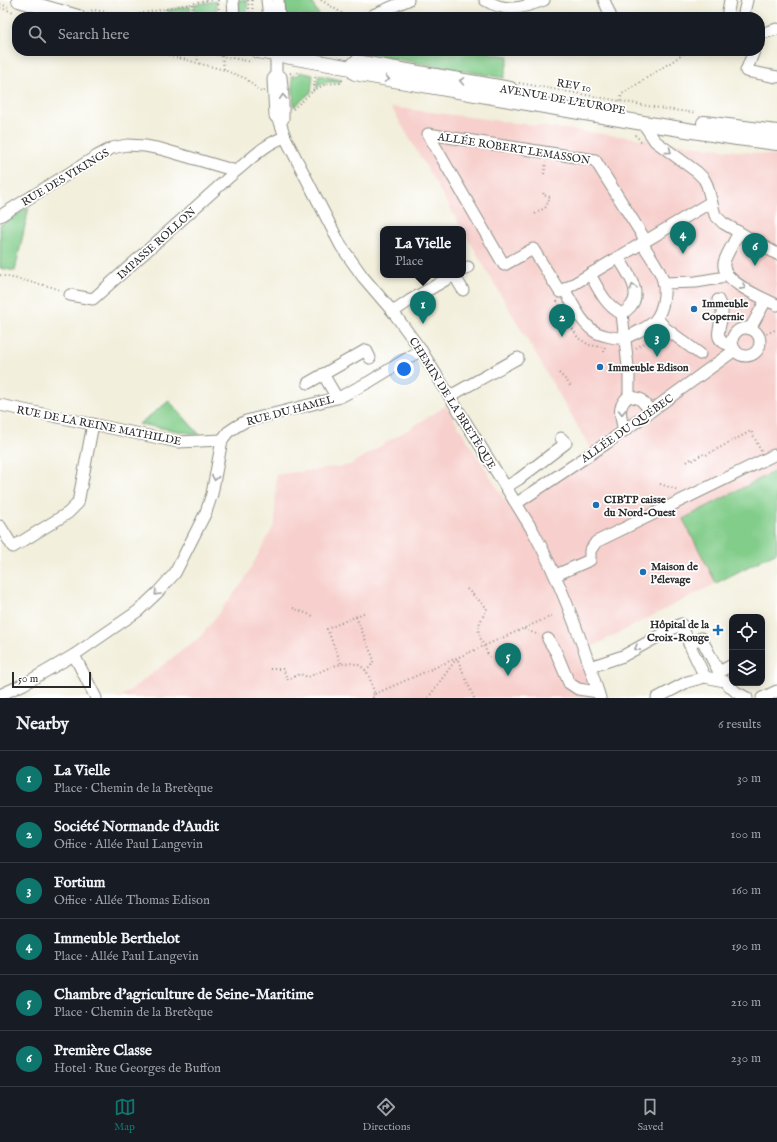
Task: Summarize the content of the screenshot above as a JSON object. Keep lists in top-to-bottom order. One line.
{"streets":{"main road":["AVENUE DE L'EUROPE"],"street":["ALLÉE ROBERT LEMASSON","RUE DES VIKINGS","IMPASSE ROLLON","CHEMIN DE LA BRETÈQUE","RUE DU HAMEL","RUE DE LA REINE MATHILDE","ALLÉE DU QUÉBEC"],"path":["REV 10"]},"crossings":[["RUE DES VIKINGS","IMPASSE ROLLON"],["CHEMIN DE LA BRETÈQUE","RUE DU HAMEL"],["CHEMIN DE LA BRETÈQUE","ALLÉE DU QUÉBEC"],["RUE DU HAMEL","RUE DE LA REINE MATHILDE"]],"places":{"other":["Immeuble Copernic","Immeuble Edison","CIBTP caisse du Nord-Ouest","Maison de l'élevage"],"health":["Hôpital de la Croix-Rouge"]},"scale_bar":"50 m","page":{"search":"Search here","pins":["4","6","1","2","3","5"],"popup":["La Vielle","Place"],"scale":"50 m","heading":["Nearby","6 results"],"list":[{"mark":"1","name":"La Vielle","note":"Place · Chemin de la Bretèque","value":"30 m"},{"mark":"2","name":"Société Normande d'Audit","note":"Office · Allée Paul Langevin","value":"100 m"},{"mark":"3","name":"Fortium","note":"Office · Allée Thomas Edison","value":"160 m"},{"mark":"4","name":"Immeuble Berthelot","note":"Place · Allée Paul Langevin","value":"190 m"},{"mark":"5","name":"Chambre d'agriculture de Seine-Maritime","note":"Place · Chemin de la Bretèque","value":"210 m"},{"mark":"6","name":"Première Classe","note":"Hotel · Rue Georges de Buffon","value":"230 m"}],"nav":["Map","Directions","Saved"]}}
